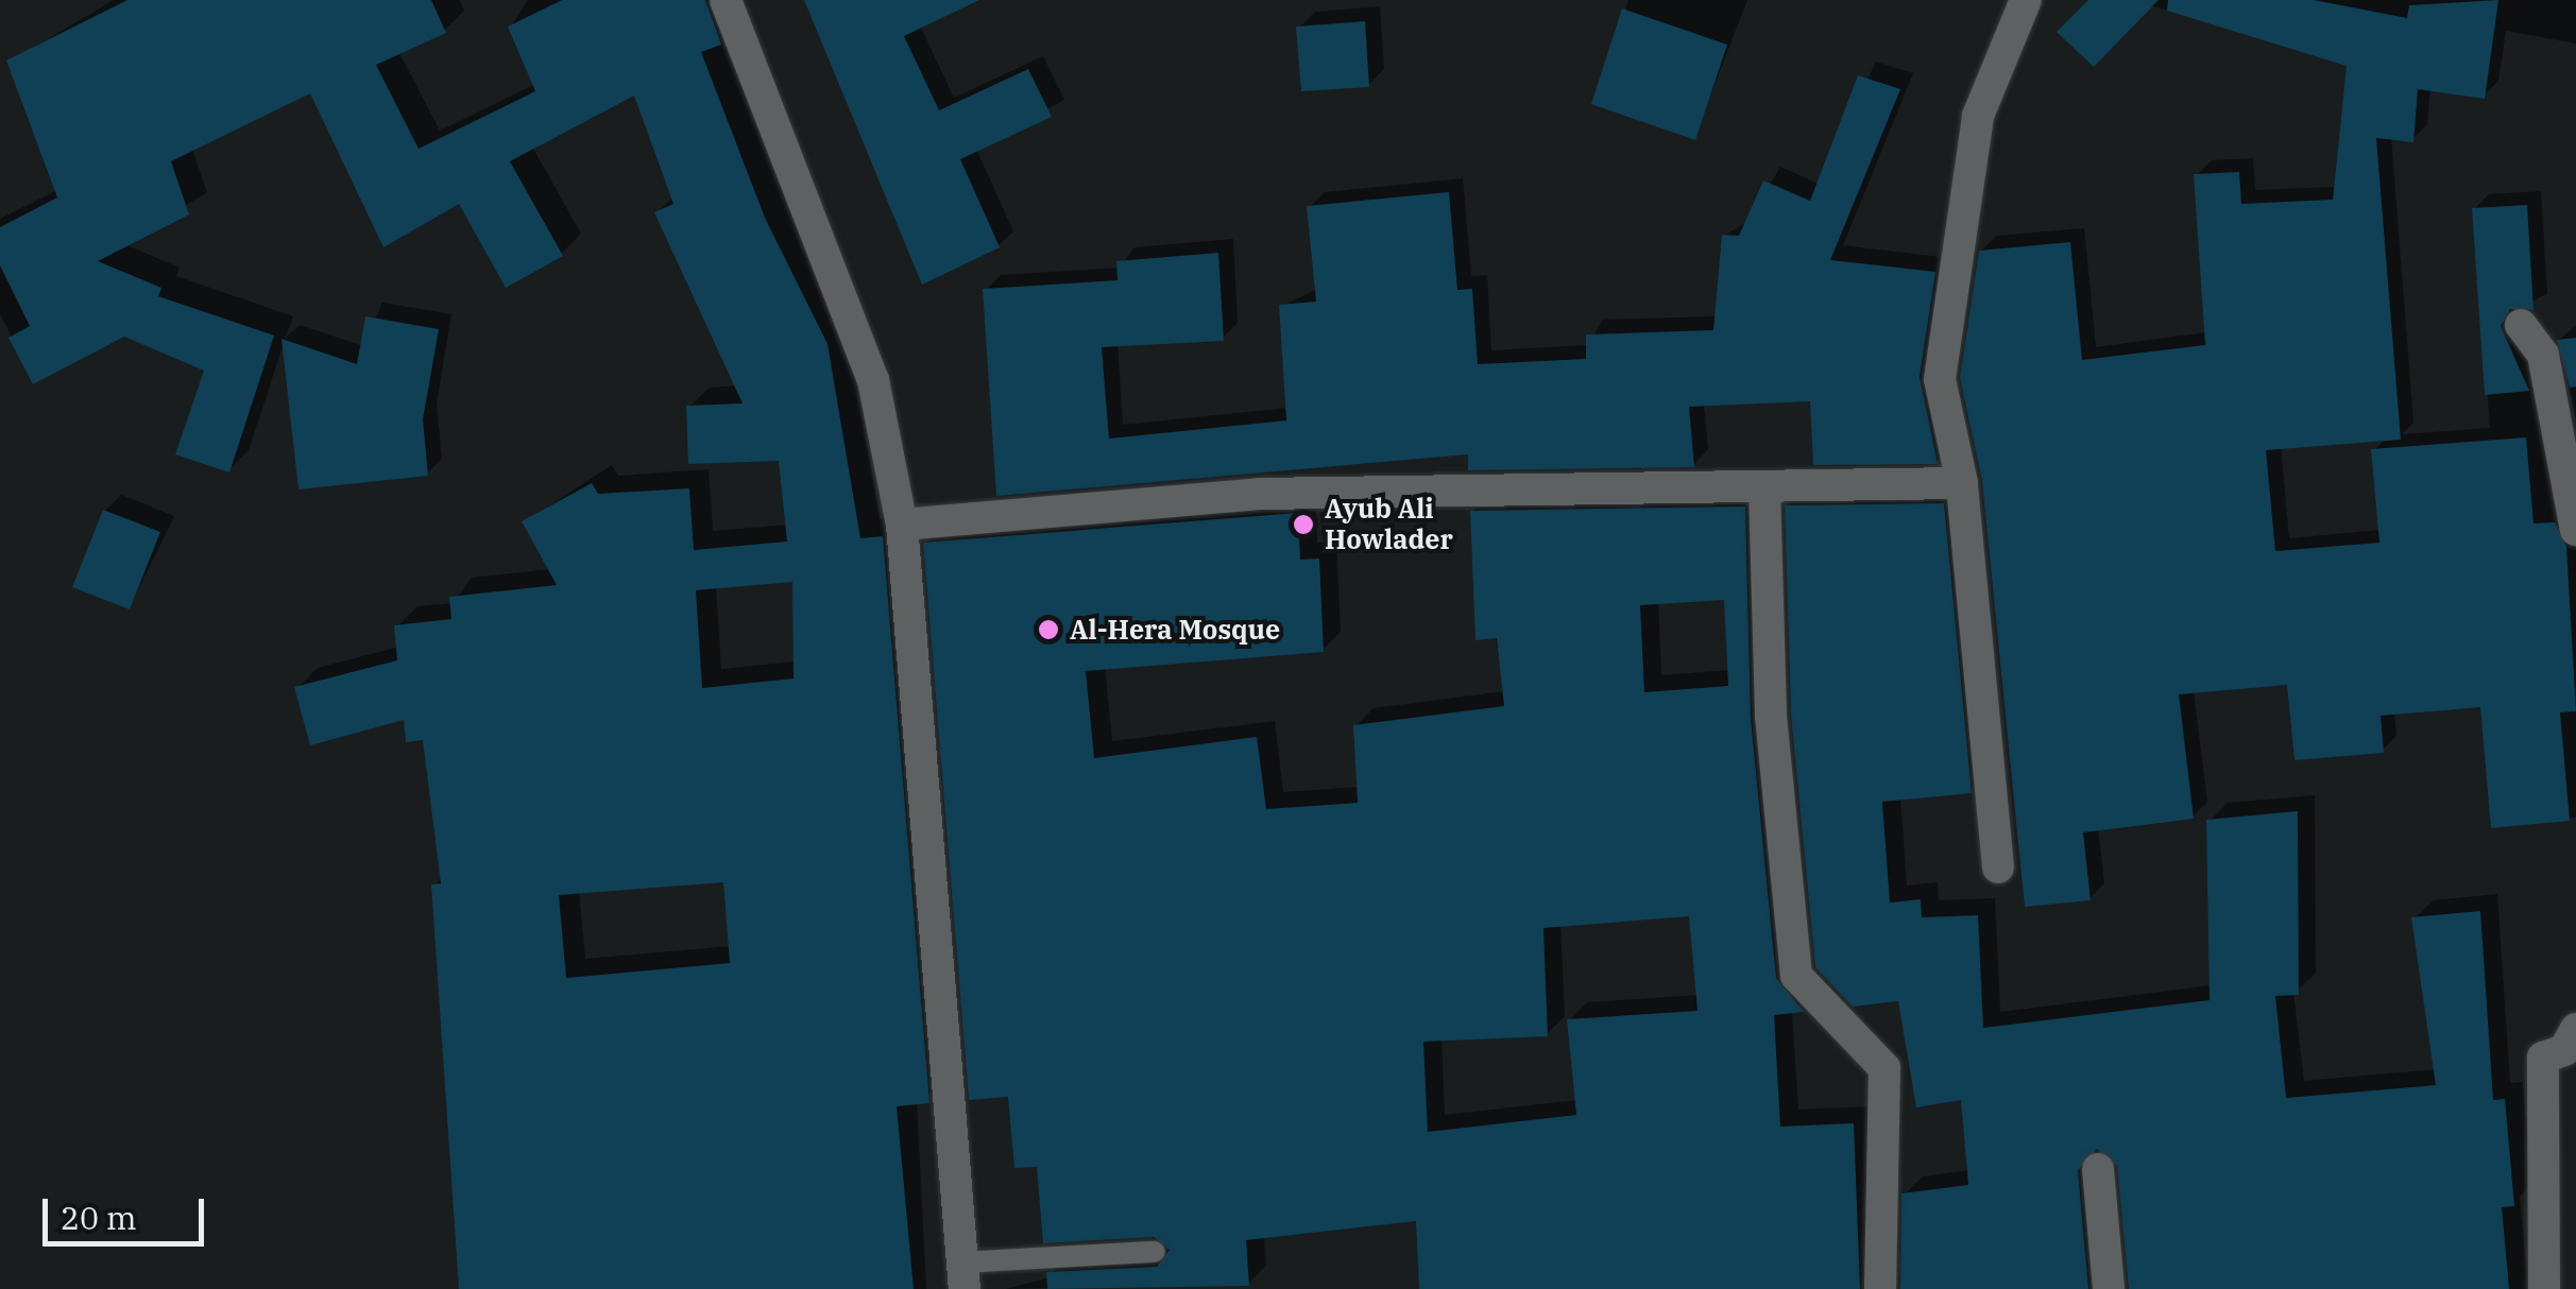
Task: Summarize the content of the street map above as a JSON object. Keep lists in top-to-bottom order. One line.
{"places":["Ayub Ali Howlader","Al-Hera Mosque"],"scale_bar":"20 m"}
